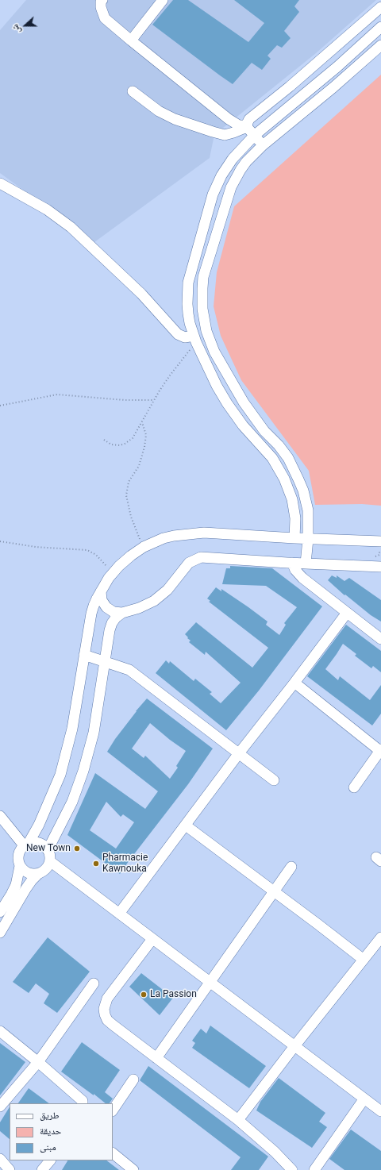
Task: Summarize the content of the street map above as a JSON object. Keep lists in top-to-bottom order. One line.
{"places":["New Town","Pharmacie Kawnouka","La Passion"],"legend":["طريق","حديقة","مبنى"],"north":"left"}
